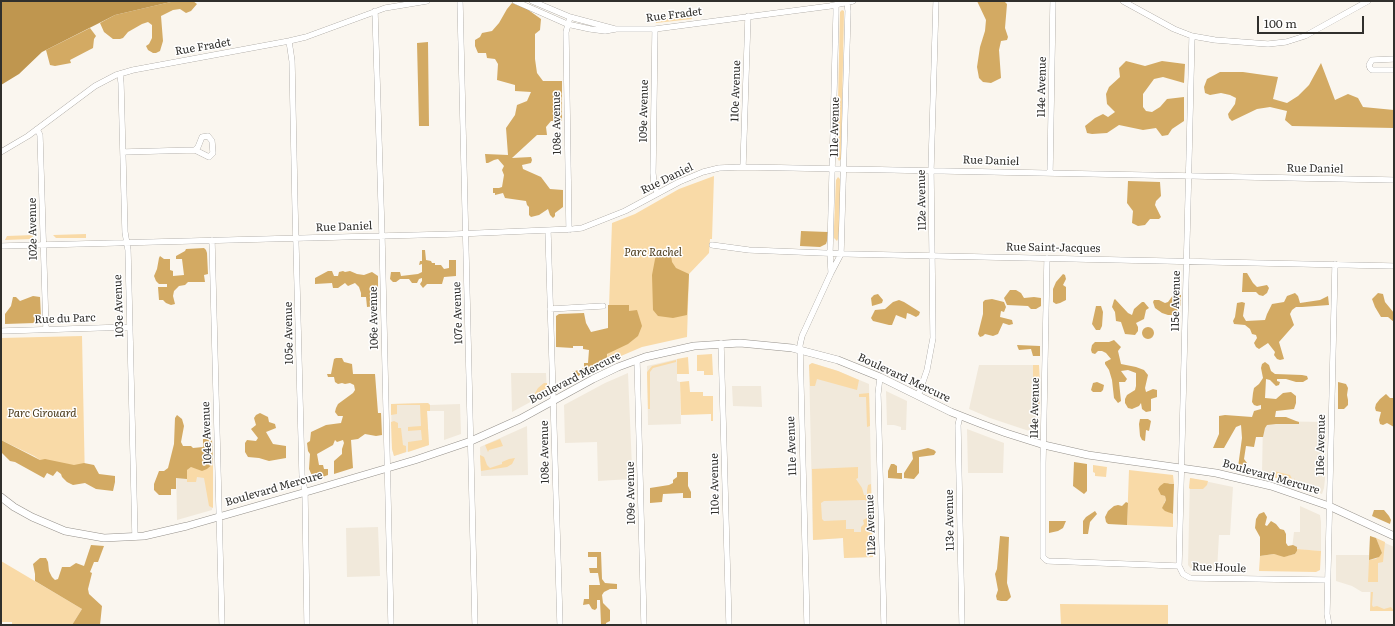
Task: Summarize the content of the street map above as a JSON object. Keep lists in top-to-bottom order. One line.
{"streets":{"street":["Rue Fradet","114e Avenue","110e Avenue","109e Avenue","108e Avenue","111e Avenue","Rue Daniel","112e Avenue","102e Avenue","Rue Saint-Jacques","115e Avenue","103e Avenue","107e Avenue","106e Avenue","Rue du Parc","105e Avenue","Boulevard Mercure","104e Avenue","116e Avenue","113e Avenue","Rue Houle"]},"crossings":[["Rue Fradet","110e Avenue"],["Rue Fradet","109e Avenue"],["Rue Fradet","108e Avenue"],["Rue Fradet","111e Avenue"],["Rue Fradet","102e Avenue"],["Rue Fradet","103e Avenue"],["Rue Fradet","106e Avenue"],["Rue Fradet","105e Avenue"],["114e Avenue","Rue Daniel"],["114e Avenue","Rue Saint-Jacques"],["114e Avenue","Boulevard Mercure"],["114e Avenue","Rue Houle"],["110e Avenue","Rue Daniel"],["110e Avenue","Boulevard Mercure"],["109e Avenue","Rue Daniel"],["109e Avenue","Boulevard Mercure"],["108e Avenue","Rue Daniel"],["108e Avenue","Boulevard Mercure"],["111e Avenue","Rue Daniel"],["111e Avenue","Rue Saint-Jacques"],["111e Avenue","Boulevard Mercure"],["Rue Daniel","112e Avenue"],["Rue Daniel","102e Avenue"],["Rue Daniel","115e Avenue"],["Rue Daniel","103e Avenue"],["Rue Daniel","107e Avenue"],["Rue Daniel","106e Avenue"],["Rue Daniel","105e Avenue"],["Rue Daniel","104e Avenue"],["112e Avenue","Rue Saint-Jacques"],["112e Avenue","Boulevard Mercure"],["102e Avenue","Rue du Parc"],["Rue Saint-Jacques","115e Avenue"],["Rue Saint-Jacques","116e Avenue"],["115e Avenue","Boulevard Mercure"],["115e Avenue","Rue Houle"],["103e Avenue","Rue du Parc"],["103e Avenue","Boulevard Mercure"],["107e Avenue","Boulevard Mercure"],["106e Avenue","Boulevard Mercure"],["105e Avenue","Boulevard Mercure"],["Boulevard Mercure","104e Avenue"],["Boulevard Mercure","116e Avenue"],["Boulevard Mercure","113e Avenue"],["116e Avenue","Rue Houle"]],"parks":["Parc Rachel","Parc Girouard"],"scale_bar":"100 m"}
